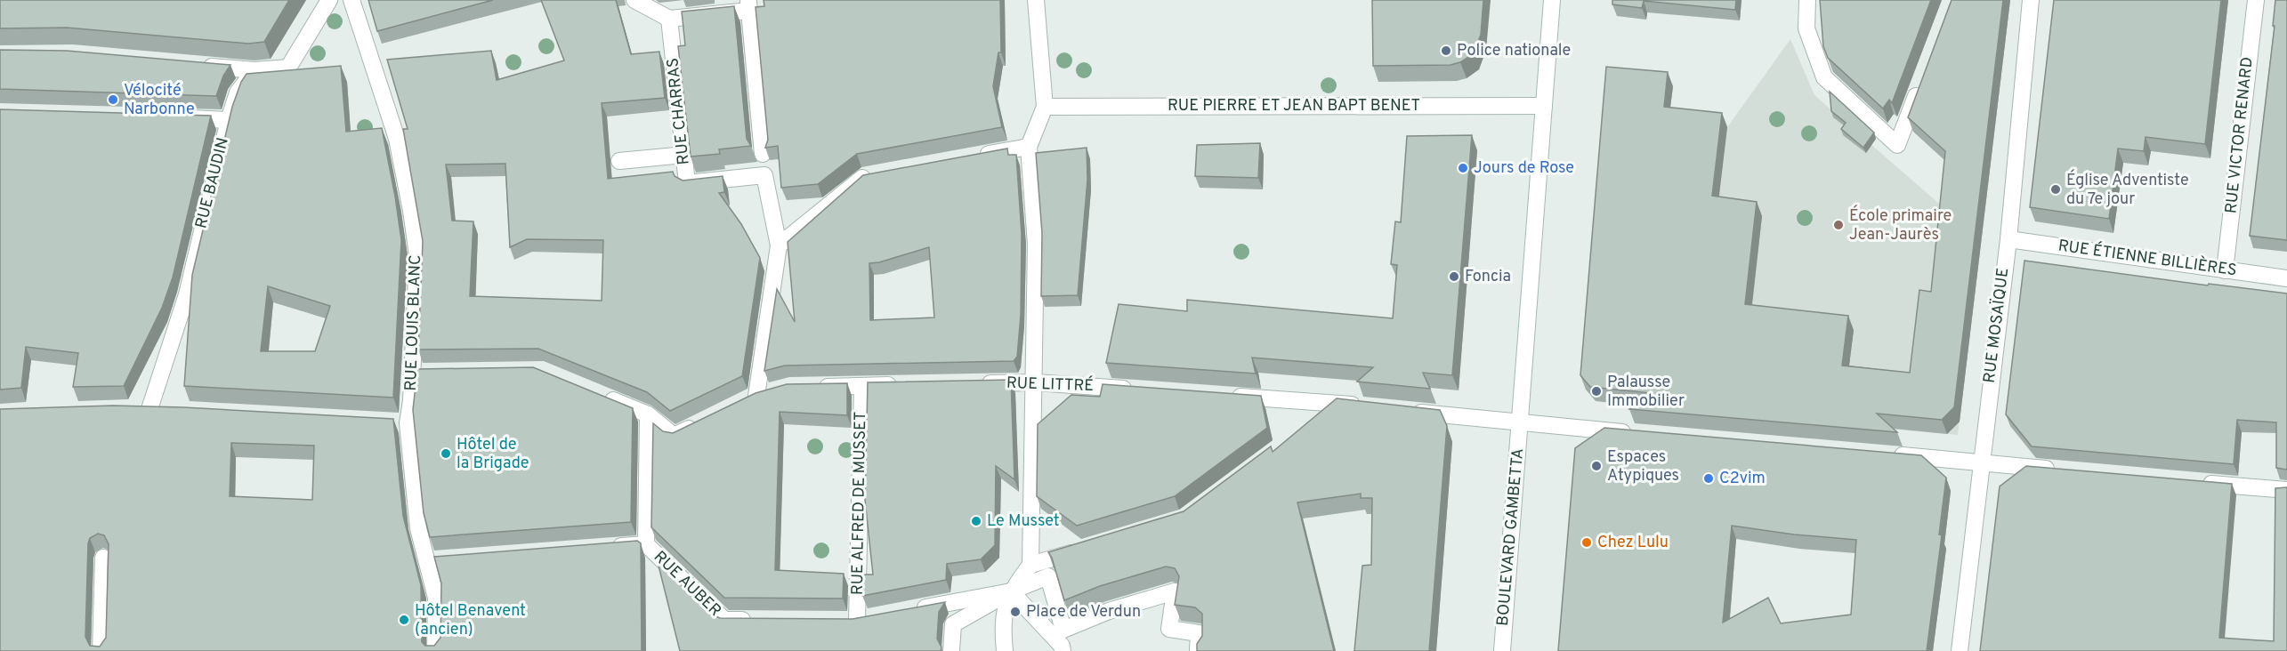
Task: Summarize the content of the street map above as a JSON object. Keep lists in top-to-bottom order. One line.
{"streets":{"street":["RUE PIERRE ET JEAN BAPT BENET","RUE CHARRAS","RUE VICTOR RENARD","RUE BAUDIN","RUE ÉTIENNE BILLIÈRES","RUE LOUIS BLANC","RUE MOSAÏQUE","RUE LITTRÉ","RUE ALFRED DE MUSSET","BOULEVARD GAMBETTA","RUE AUBER"]},"crossings":[["RUE PIERRE ET JEAN BAPT BENET","BOULEVARD GAMBETTA"],["RUE VICTOR RENARD","RUE ÉTIENNE BILLIÈRES"],["RUE ÉTIENNE BILLIÈRES","RUE MOSAÏQUE"]],"places":["Police nationale","Vélocité Narbonne","Jours de Rose","Église Adventiste du 7e jour","École primaire Jean-Jaurès","Foncia","Palausse Immobilier","Hôtel de la Brigade","Espaces Atypiques","C2vim","Le Musset","Chez Lulu","Place de Verdun","Hôtel Benavent (ancien)"]}
